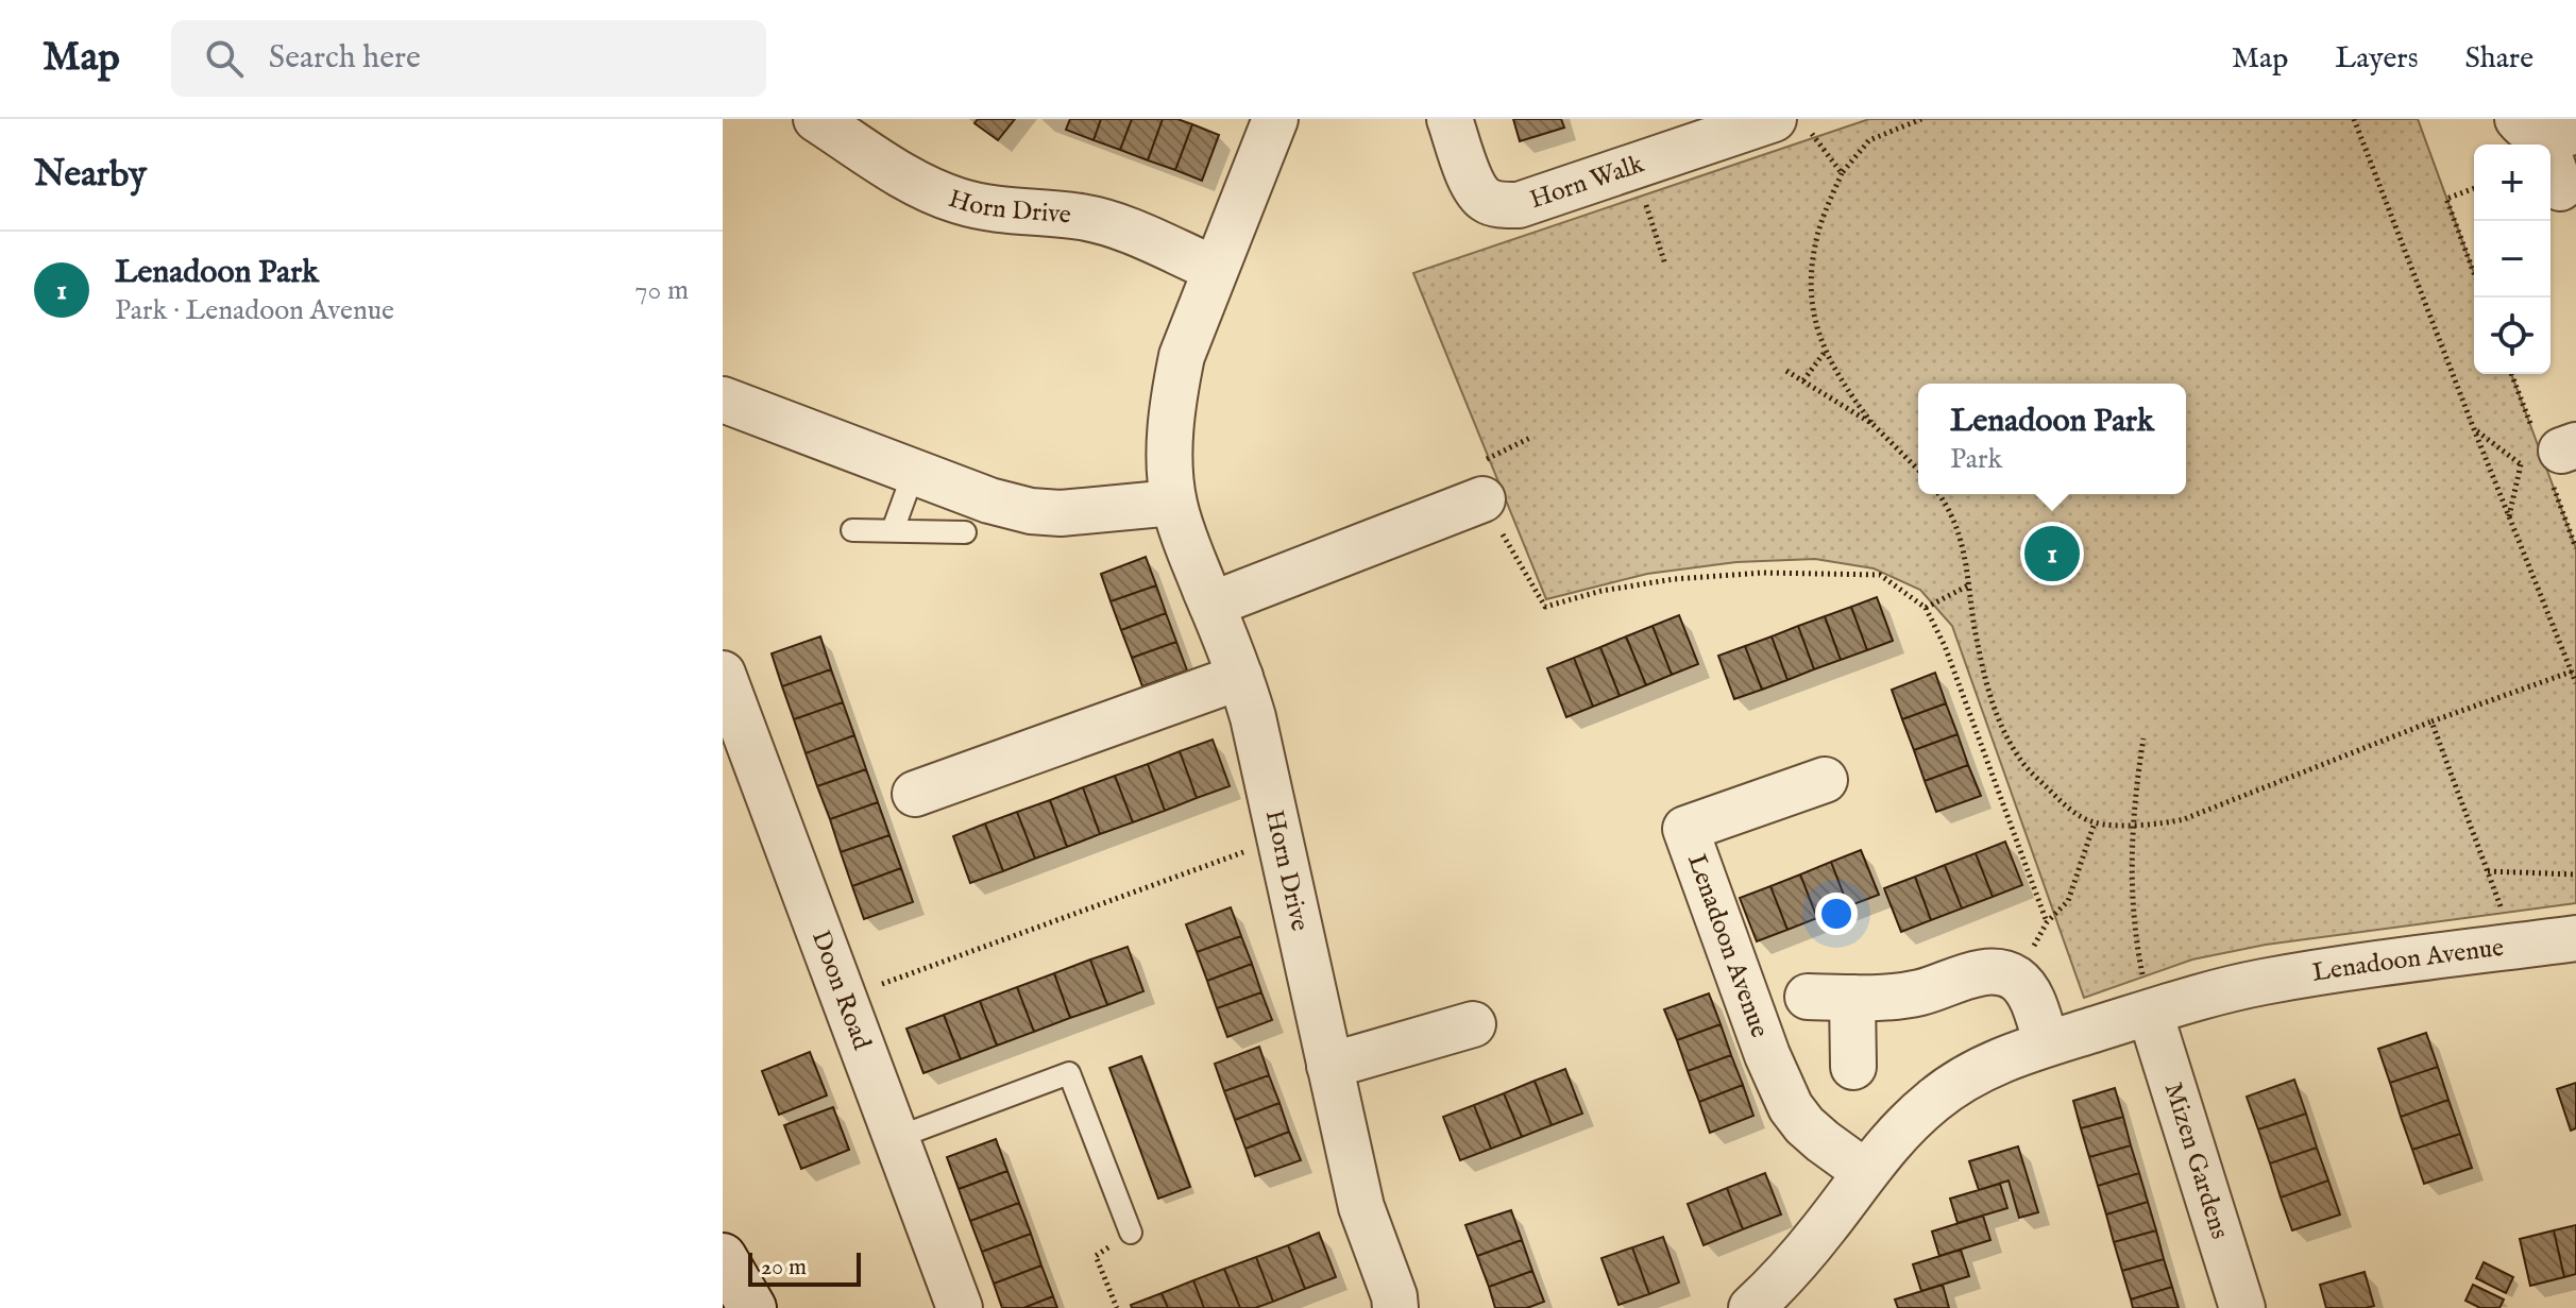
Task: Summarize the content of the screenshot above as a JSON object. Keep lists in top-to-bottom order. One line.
{"streets":{"street":["Horn Walk","Horn Drive","Lenadoon Avenue","Doon Road","Mizen Gardens"]},"crossings":[["Lenadoon Avenue","Mizen Gardens"]],"scale_bar":"20 m","page":{"header":"Map","search":"Search here","nav":["Map","Layers","Share"],"heading":"Nearby","map_buttons":["+","−"],"list":[{"mark":"1","name":"Lenadoon Park","note":"Park · Lenadoon Avenue","value":"70 m"}],"popup":["Lenadoon Park","Park"],"pins":"1","scale":"20 m"}}
